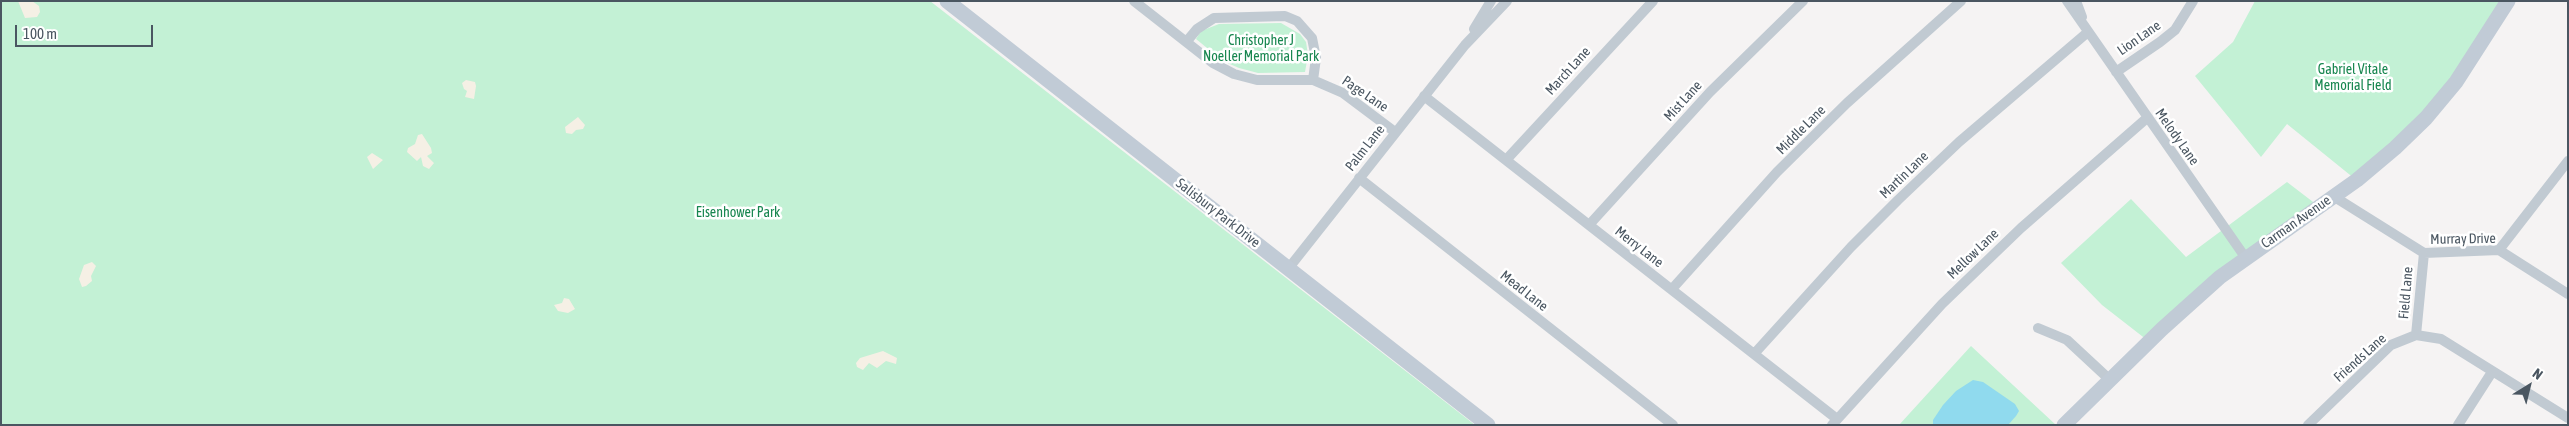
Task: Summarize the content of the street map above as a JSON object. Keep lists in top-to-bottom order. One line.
{"streets":{"main road":["Salisbury Park Drive","Carman Avenue"],"street":["Lion Lane","March Lane","Page Lane","Mist Lane","Middle Lane","Melody Lane","Palm Lane","Martin Lane","Murray Drive","Merry Lane","Mellow Lane","Mead Lane","Field Lane","Friends Lane"]},"crossings":[["Lion Lane","Melody Lane"],["March Lane","Merry Lane"],["Page Lane","Palm Lane"],["Mist Lane","Merry Lane"],["Middle Lane","Merry Lane"],["Melody Lane","Martin Lane"],["Melody Lane","Carman Avenue"],["Melody Lane","Mellow Lane"],["Palm Lane","Salisbury Park Drive"],["Palm Lane","Merry Lane"],["Palm Lane","Mead Lane"],["Martin Lane","Merry Lane"],["Carman Avenue","Murray Drive"],["Murray Drive","Field Lane"],["Merry Lane","Mellow Lane"],["Field Lane","Friends Lane"]],"parks":["Christopher J Noeller Memorial Park","Gabriel Vitale Memorial Field","Eisenhower Park"],"scale_bar":"100 m","north":"top right"}
